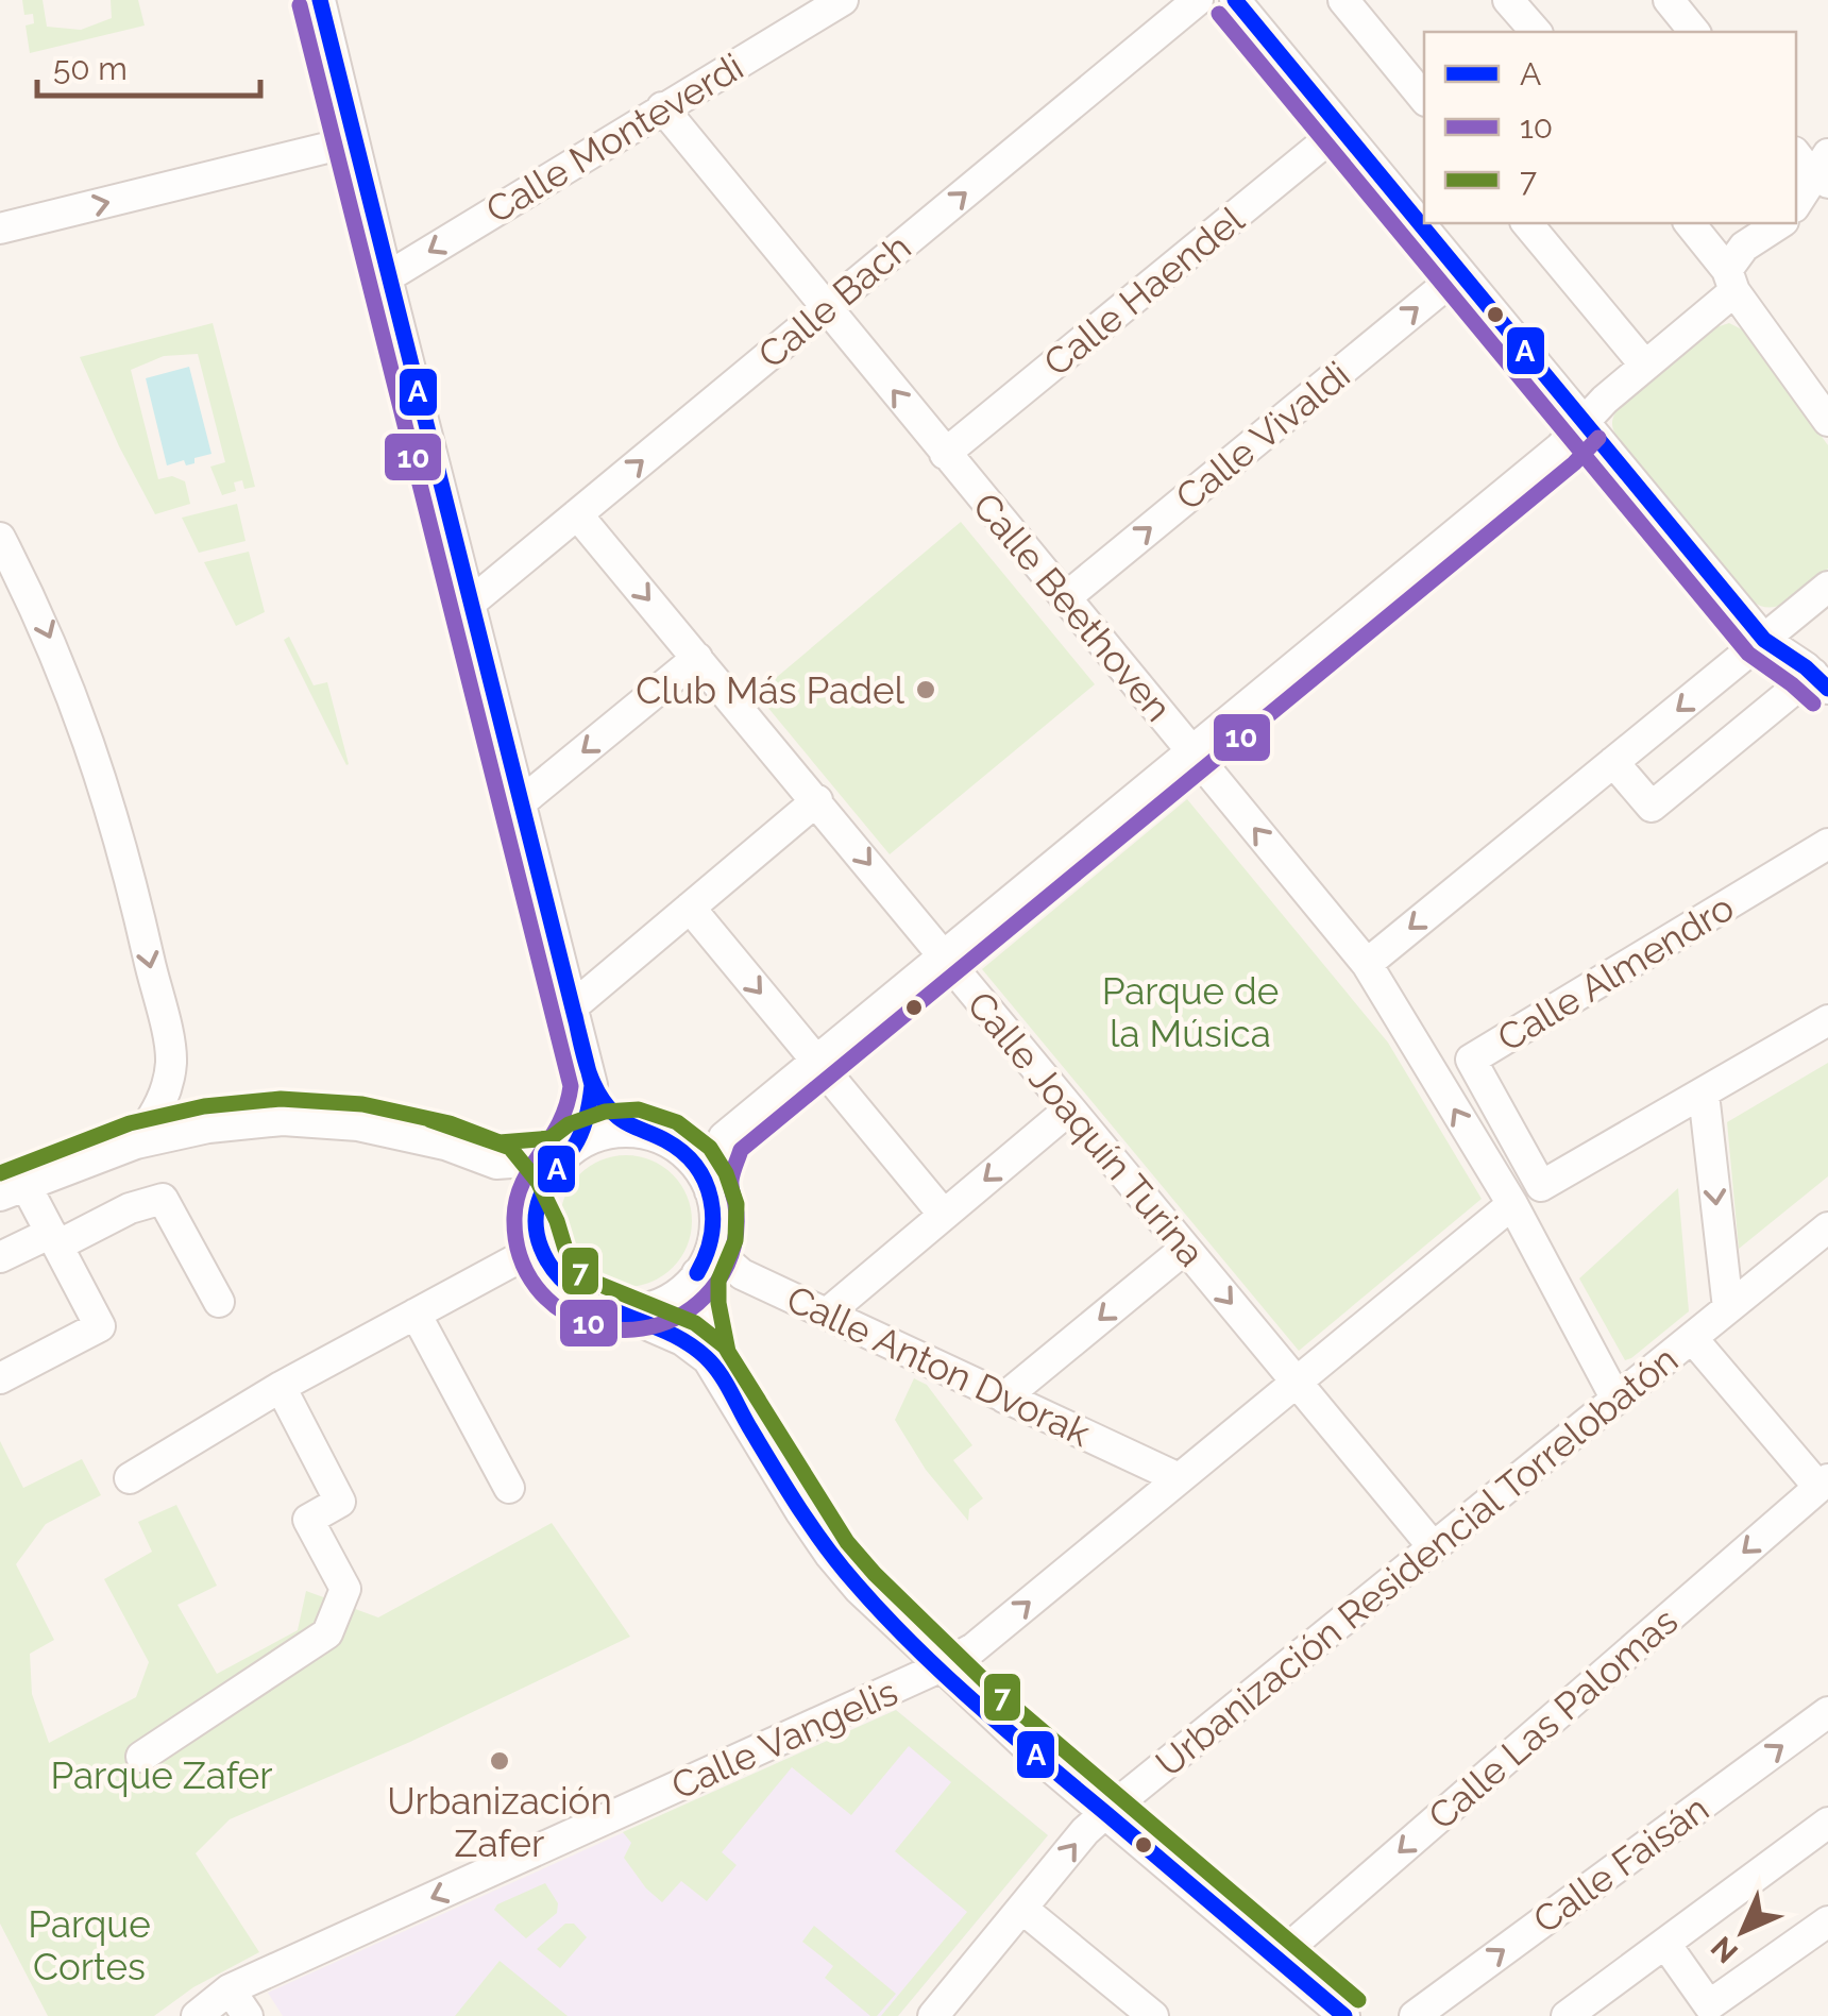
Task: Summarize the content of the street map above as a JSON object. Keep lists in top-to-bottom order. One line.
{"streets":{"street":["Calle Monteverdi","Calle Haendel","Calle Bach","Calle Vivaldi","Calle Beethoven","Calle Almendro","Calle Joaquín Turina","Calle Anton Dvorak","Urbanización Residencial Torrelobatón","Calle Las Palomas","Calle Vangelis","Calle Faisán"]},"crossings":[["Calle Monteverdi","Calle Beethoven"],["Calle Haendel","Calle Beethoven"],["Calle Bach","Calle Beethoven"],["Calle Bach","Calle Joaquín Turina"],["Calle Vivaldi","Calle Beethoven"],["Calle Beethoven","Urbanización Residencial Torrelobatón"],["Calle Beethoven","Calle Vangelis"],["Calle Joaquín Turina","Urbanización Residencial Torrelobatón"],["Calle Joaquín Turina","Calle Vangelis"],["Calle Anton Dvorak","Calle Vangelis"]],"one_way":["Calle Monteverdi","Calle Bach","Calle Beethoven"],"parks":["Parque de la Música","Parque Zafer","Parque Cortes"],"places":["Club Más Padel","Urbanización Zafer"],"lines":["transit line A","transit line 10","transit line 7"],"legend":["A","10","7"],"scale_bar":"50 m","north":"bottom left"}
